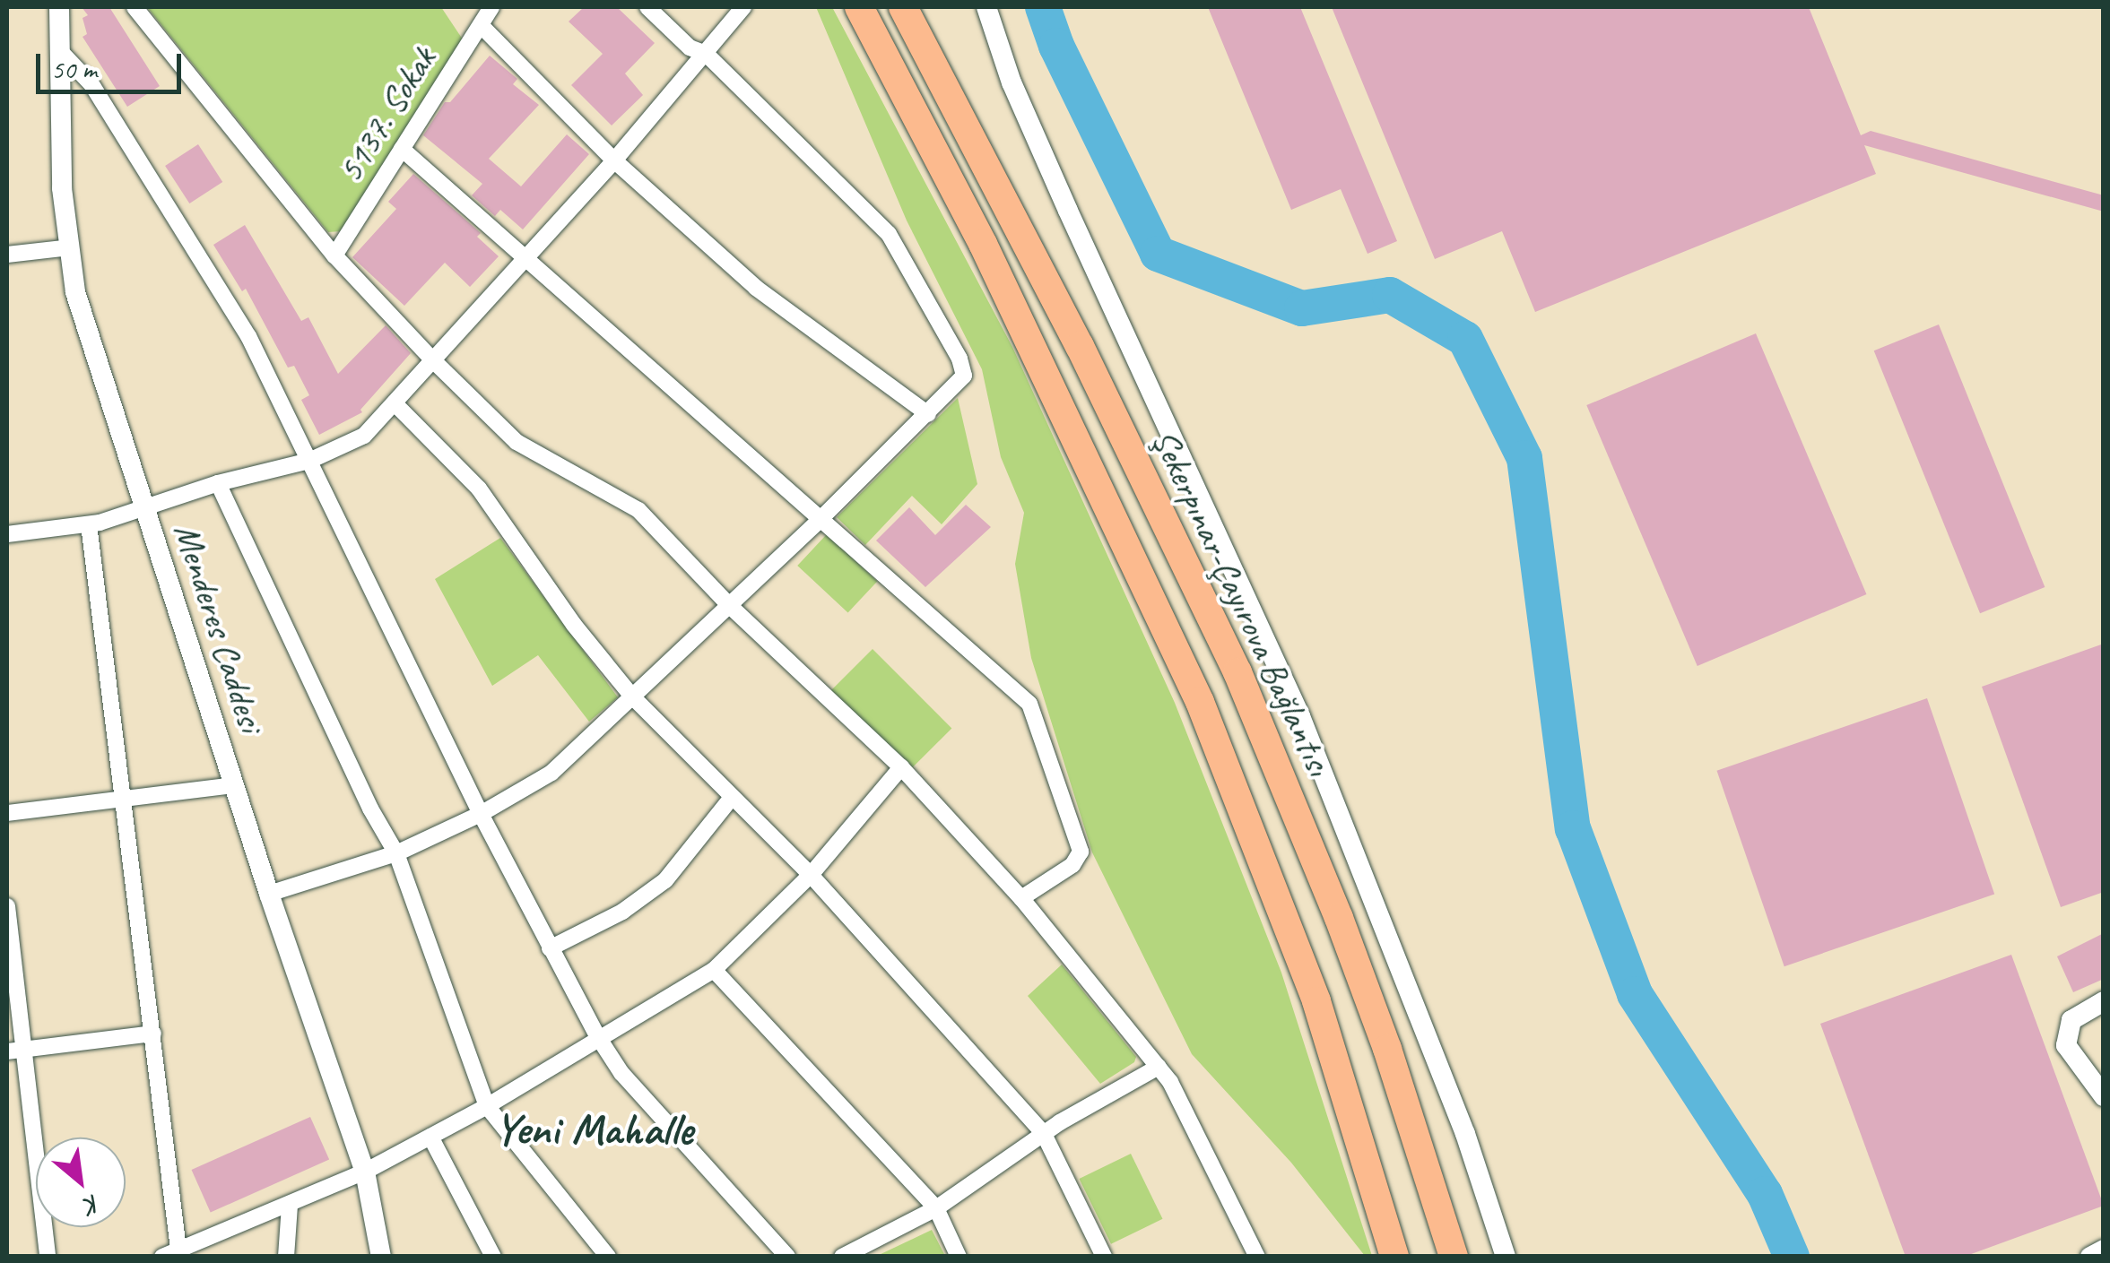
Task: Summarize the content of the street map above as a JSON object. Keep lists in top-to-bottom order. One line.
{"streets":{"highway":["Şekerpınar-Çayırova Bağlantısı"],"street":["5137. Sokak","Menderes Caddesi"]},"districts":["Yeni Mahalle"],"scale_bar":"50 m","north":"bottom right"}
